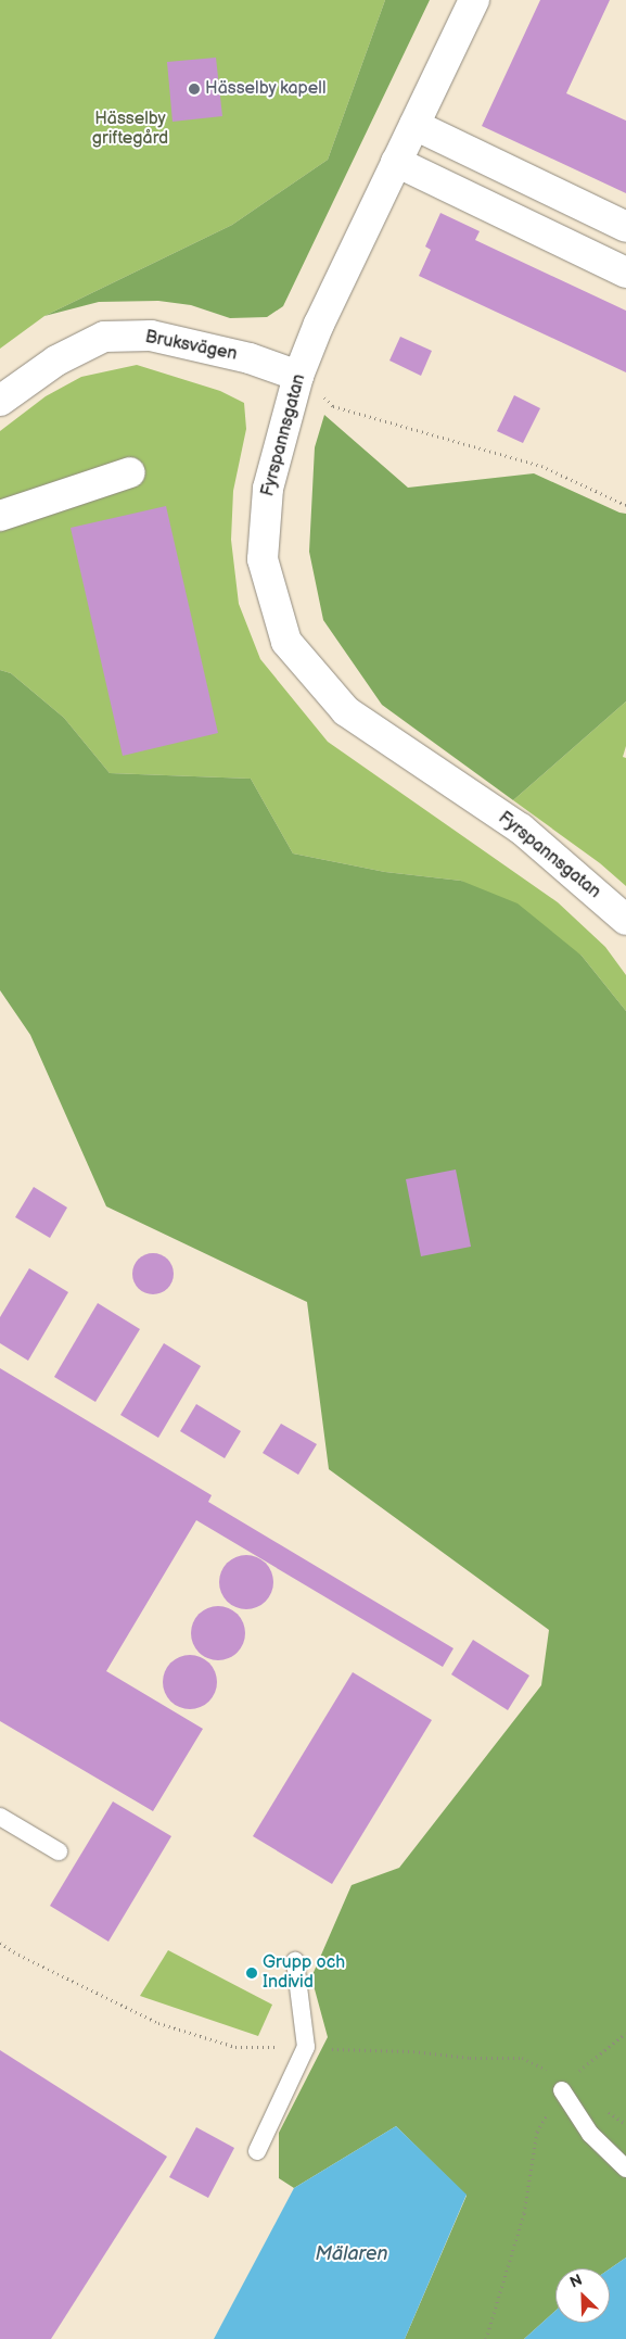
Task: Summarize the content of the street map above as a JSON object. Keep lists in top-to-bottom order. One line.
{"streets":{"street":["Bruksvägen","Fyrspannsgatan"]},"crossings":[["Bruksvägen","Fyrspannsgatan"]],"water":["Mälaren"],"parks":["Hässelby griftegård"],"places":["Hässelby kapell","Grupp och Individ"],"north":"top left"}
